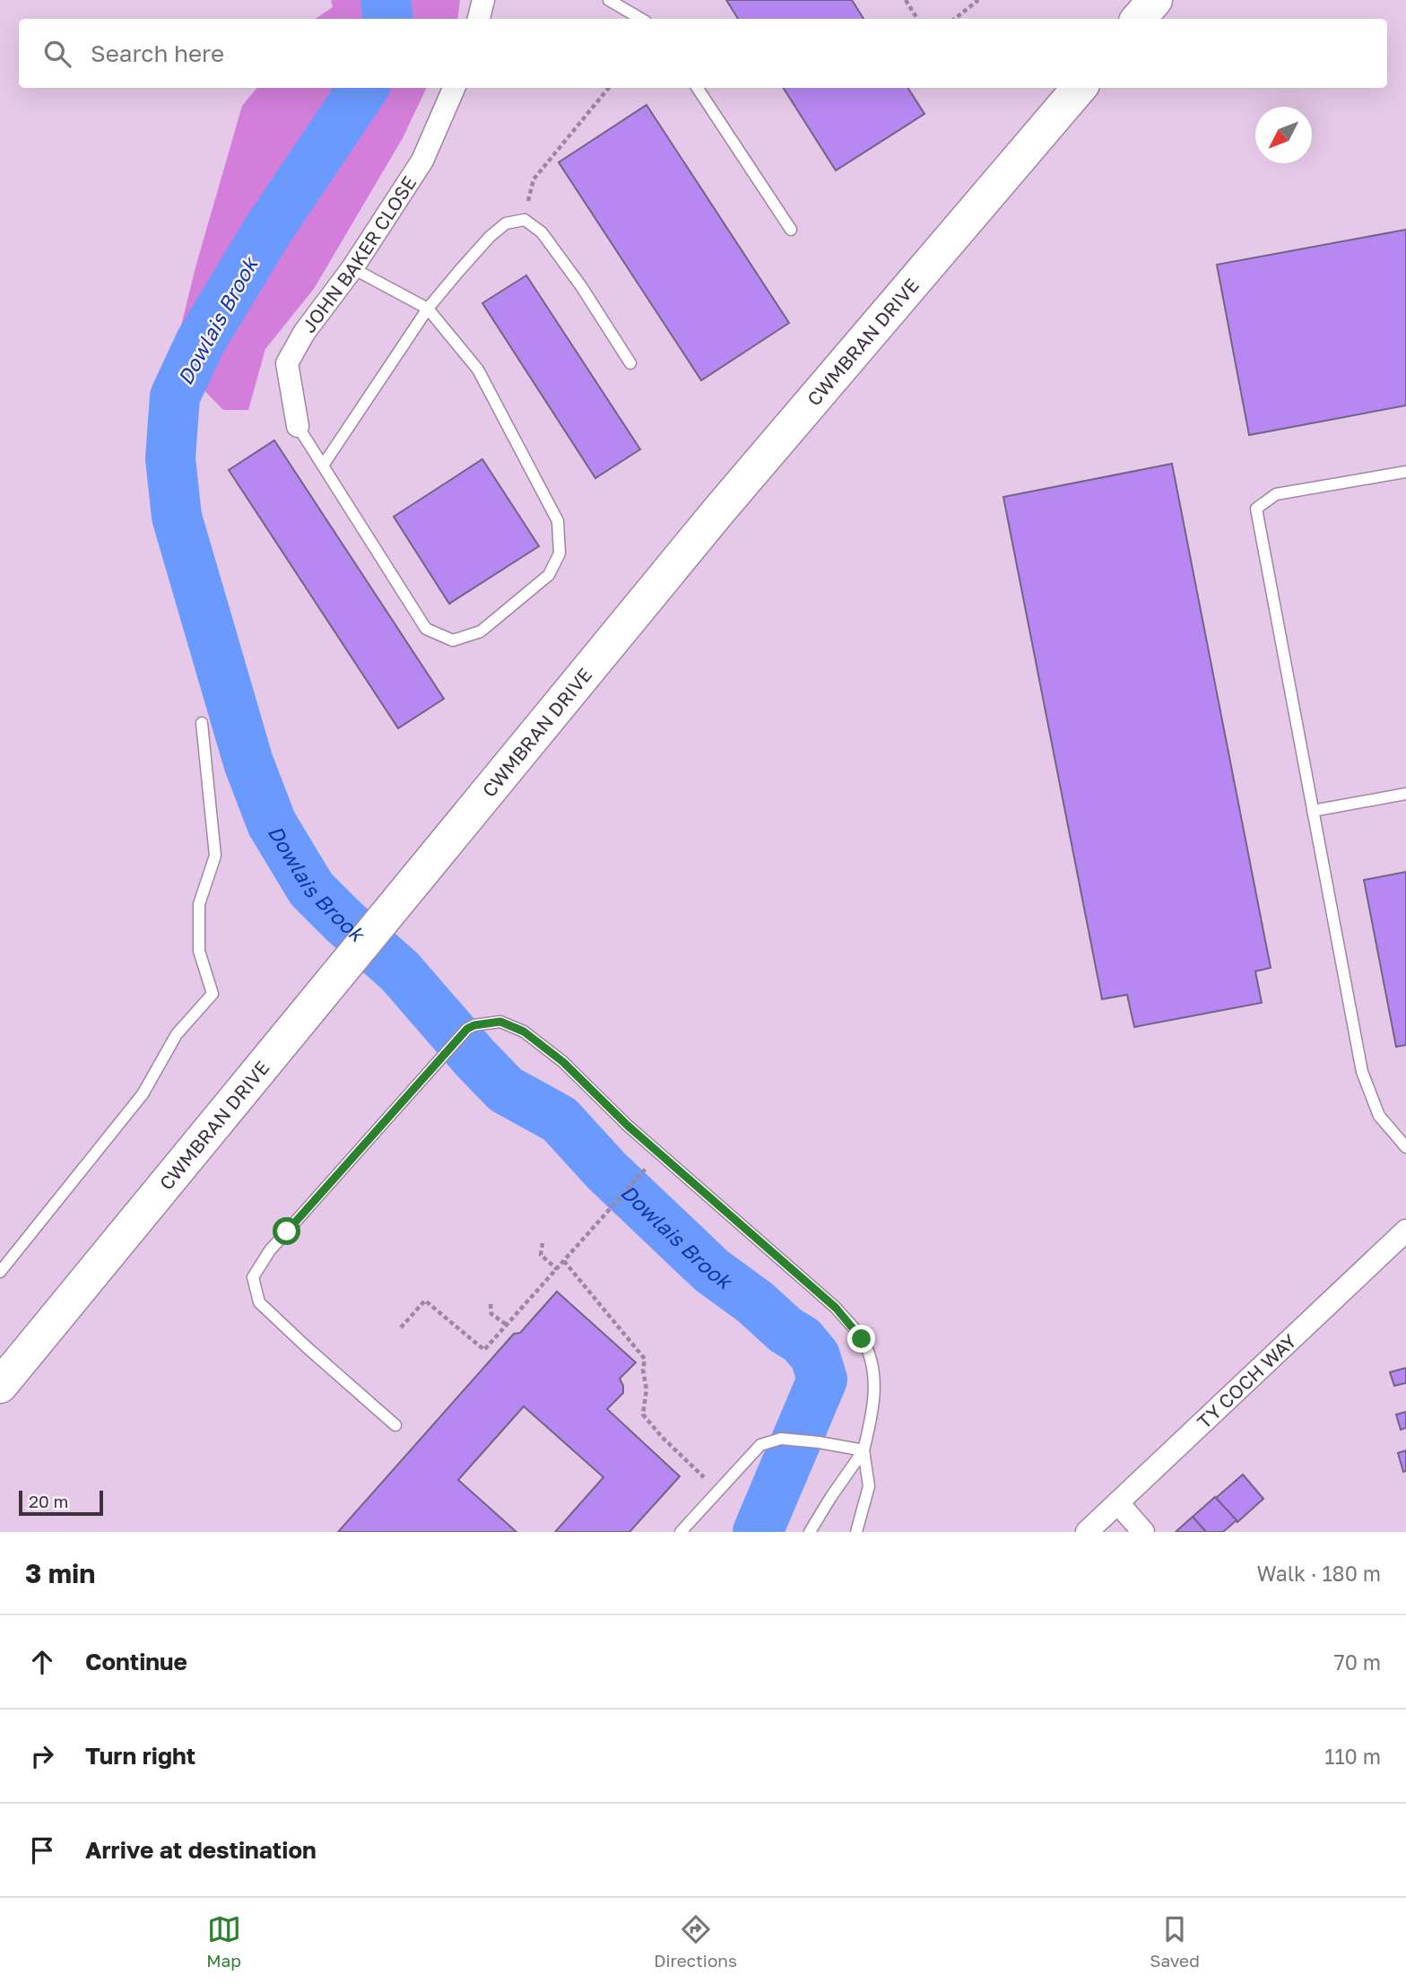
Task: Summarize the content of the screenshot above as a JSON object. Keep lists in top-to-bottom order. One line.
{"streets":{"main road":["CWMBRAN DRIVE"],"street":["JOHN BAKER CLOSE","TY COCH WAY"]},"water":["Dowlais Brook"],"scale_bar":"20 m","north":"bottom left","page":{"search":"Search here","scale":"20 m","heading":["3 min","Walk · 180 m"],"list":[["Continue","70 m"],["Turn right","110 m"],"Arrive at destination"],"nav":["Map","Directions","Saved"]}}
